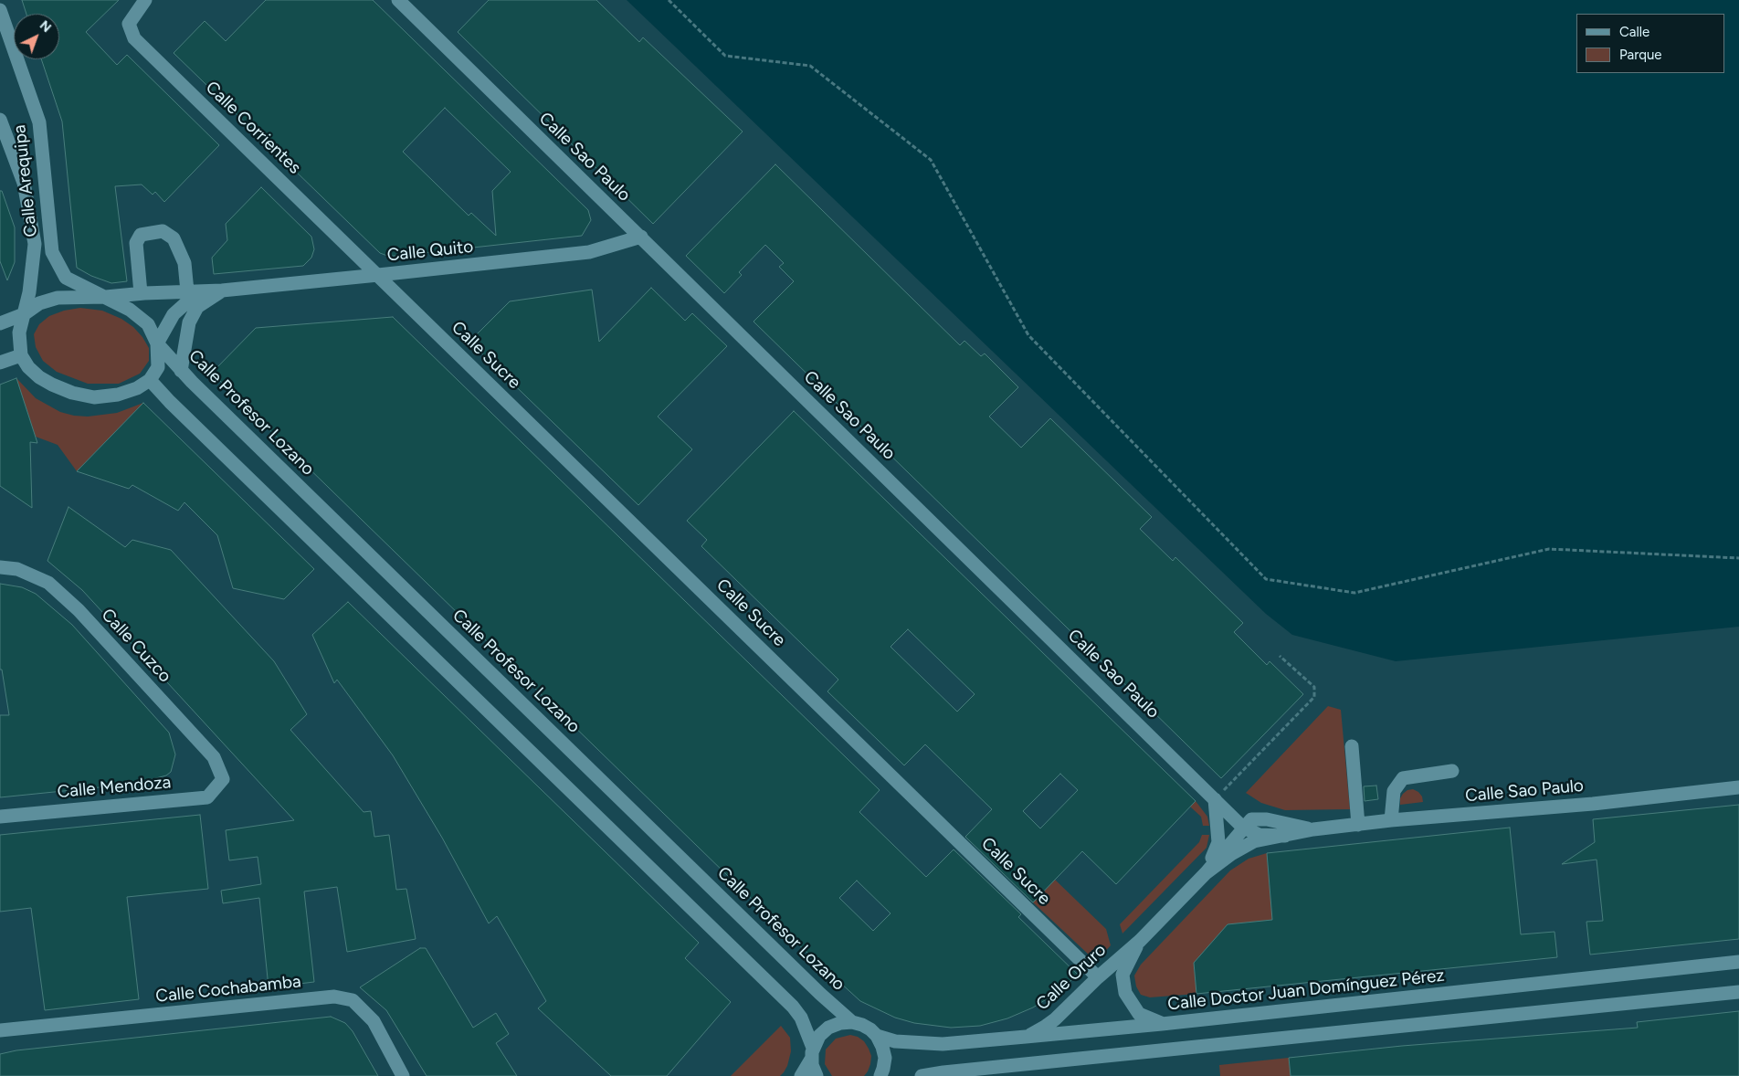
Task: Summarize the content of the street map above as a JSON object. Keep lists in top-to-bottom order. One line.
{"streets":{"street":["Calle Corrientes","Calle Sao Paulo","Calle Arequipa","Calle Quito","Calle Sucre","Calle Profesor Lozano","Calle Cuzco","Calle Mendoza","Calle Oruro","Calle Cochabamba","Calle Doctor Juan Domínguez Pérez"]},"crossings":[["Calle Corrientes","Calle Quito"],["Calle Corrientes","Calle Sucre"],["Calle Sao Paulo","Calle Quito"],["Calle Sao Paulo","Calle Oruro"],["Calle Arequipa","Calle Quito"],["Calle Arequipa","Calle Profesor Lozano"],["Calle Quito","Calle Sucre"],["Calle Quito","Calle Profesor Lozano"],["Calle Sucre","Calle Oruro"],["Calle Profesor Lozano","Calle Doctor Juan Domínguez Pérez"],["Calle Cuzco","Calle Mendoza"],["Calle Oruro","Calle Doctor Juan Domínguez Pérez"]],"legend":["Calle","Parque"],"north":"top right"}
